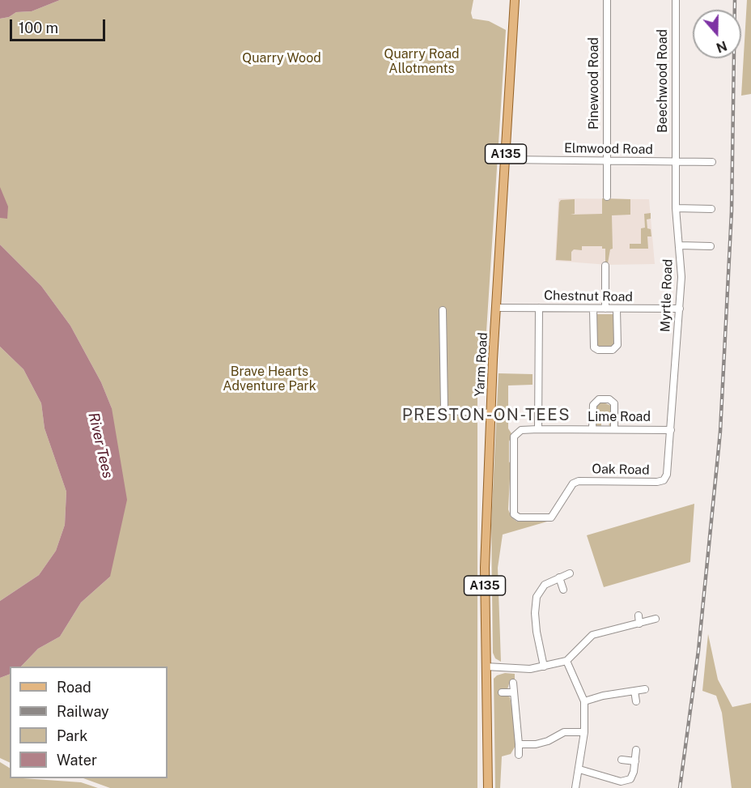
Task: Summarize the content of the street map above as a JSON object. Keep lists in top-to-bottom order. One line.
{"streets":{"main road":["A135","Yarm Road"],"street":["Beechwood Road","Pinewood Road","Elmwood Road","Myrtle Road","Chestnut Road","Lime Road","Oak Road"]},"crossings":[["Beechwood Road","Elmwood Road"],["Beechwood Road","Myrtle Road"],["Pinewood Road","Elmwood Road"],["Elmwood Road","Myrtle Road"],["Elmwood Road","Yarm Road"],["Myrtle Road","Chestnut Road"],["Myrtle Road","Lime Road"],["Myrtle Road","Oak Road"],["Chestnut Road","Yarm Road"],["Lime Road","Oak Road"]],"districts":["PRESTON-ON-TEES"],"water":["River Tees"],"parks":["Quarry Road Allotments","Quarry Wood","Brave Hearts Adventure Park"],"legend":["Road","Railway","Park","Water"],"scale_bar":"100 m","north":"bottom"}
